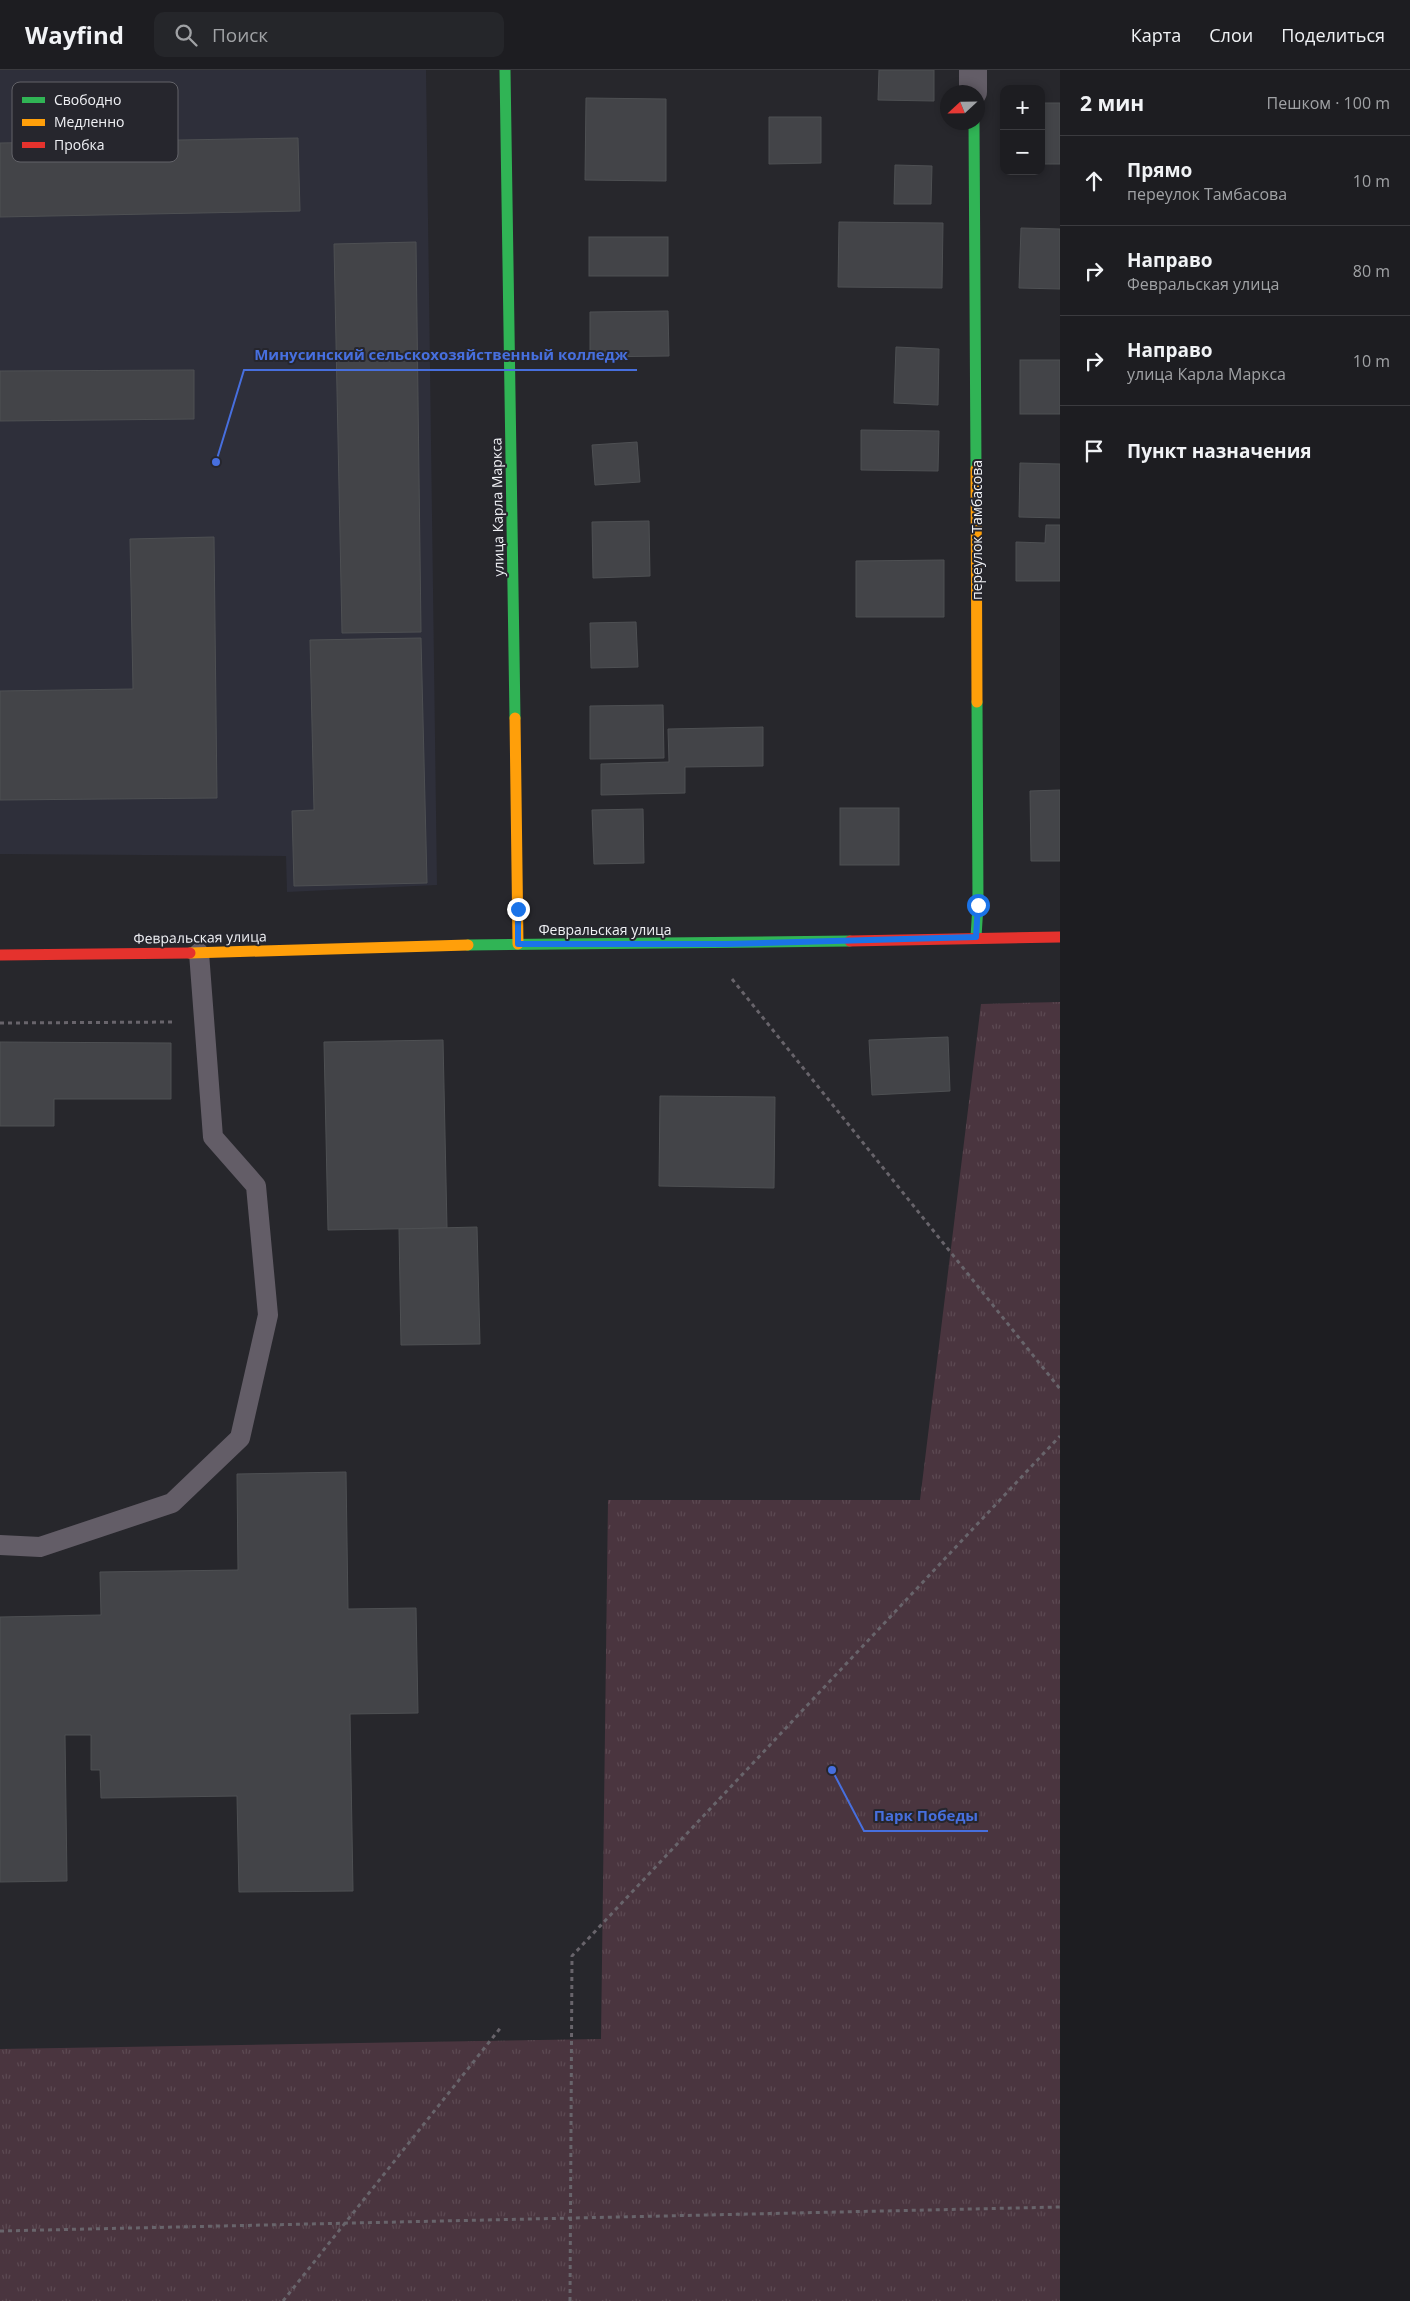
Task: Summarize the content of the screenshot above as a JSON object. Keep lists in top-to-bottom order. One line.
{"streets":{"street":["улица Карла Маркса","переулок Тамбасова","Февральская улица"]},"crossings":[["улица Карла Маркса","Февральская улица"],["переулок Тамбасова","Февральская улица"]],"places":["Минусинский сельскохозяйственный колледж","Парк Победы"],"legend":["Свободно","Медленно","Пробка"],"north":"left","page":{"header":"Wayfind","search":"Поиск","nav":["Карта","Слои","Поделиться"],"heading":["2 мин","Пешком · 100 m"],"map_buttons":["+","−"],"list":[["Прямо","переулок Тамбасова","10 m"],["Направо","Февральская улица","80 m"],["Направо","улица Карла Маркса","10 m"],"Пункт назначения"]}}
